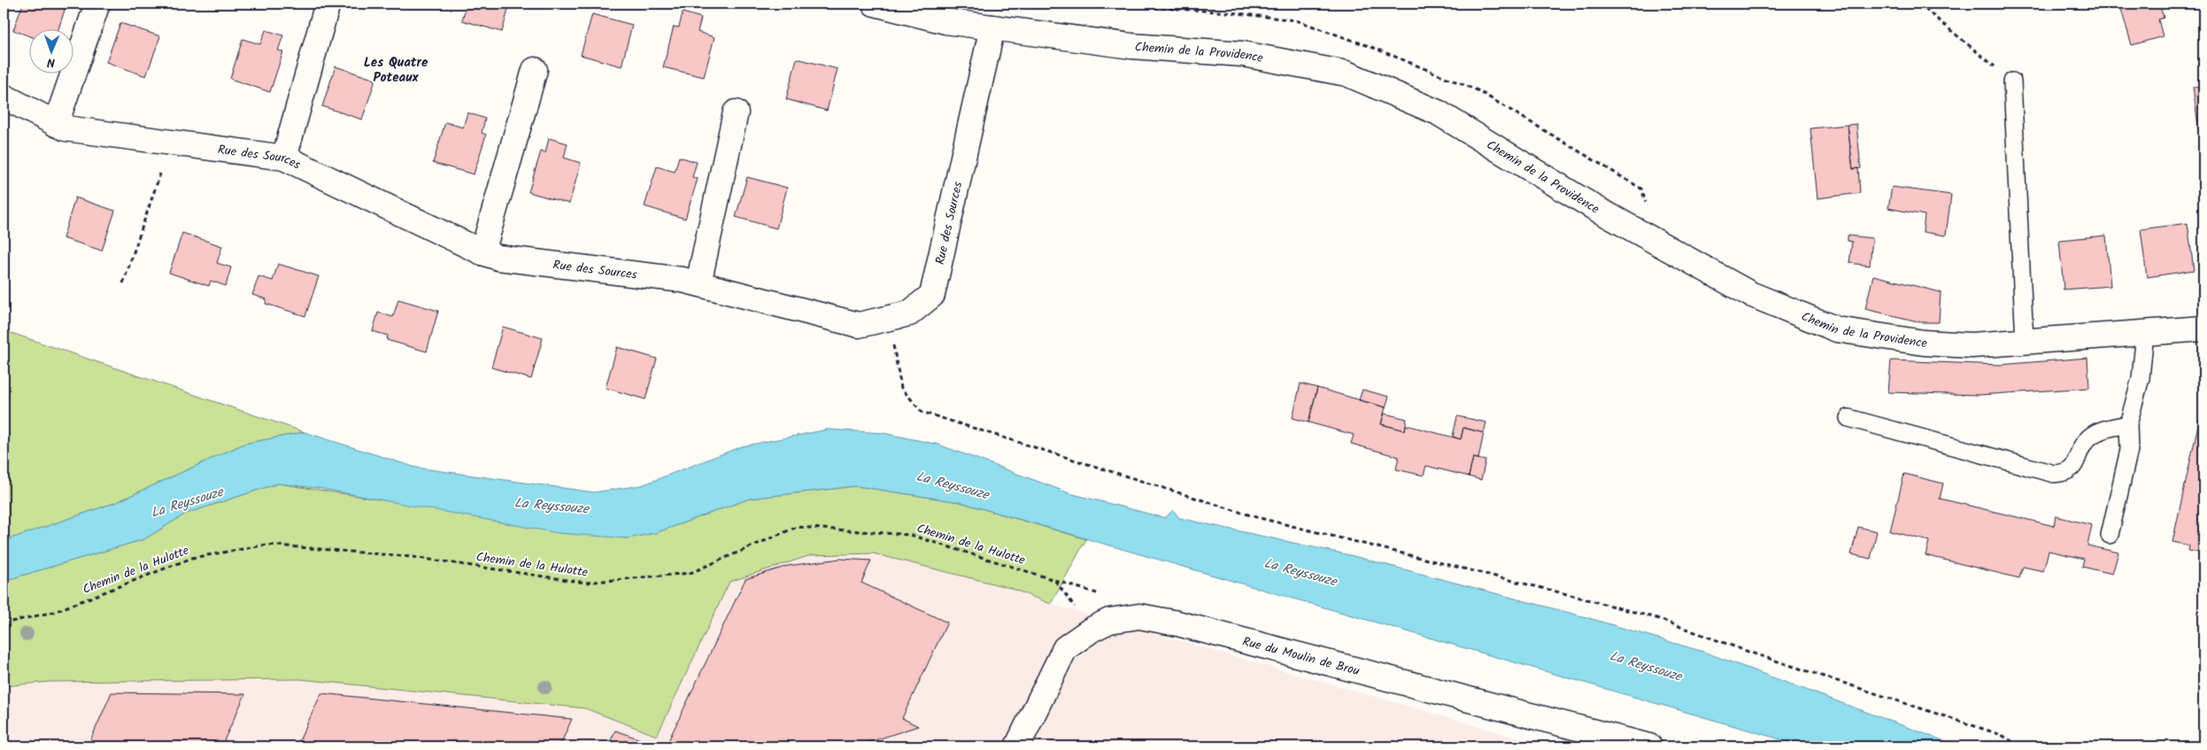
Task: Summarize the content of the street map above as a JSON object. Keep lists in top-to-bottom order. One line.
{"streets":{"street":["Chemin de la Providence","Rue des Sources","Rue du Moulin de Brou"],"path":["Chemin de la Hulotte"]},"crossings":[["Chemin de la Providence","Rue des Sources"]],"districts":["Les Quatre Poteaux"],"water":["La Reyssouze"],"north":"bottom"}
